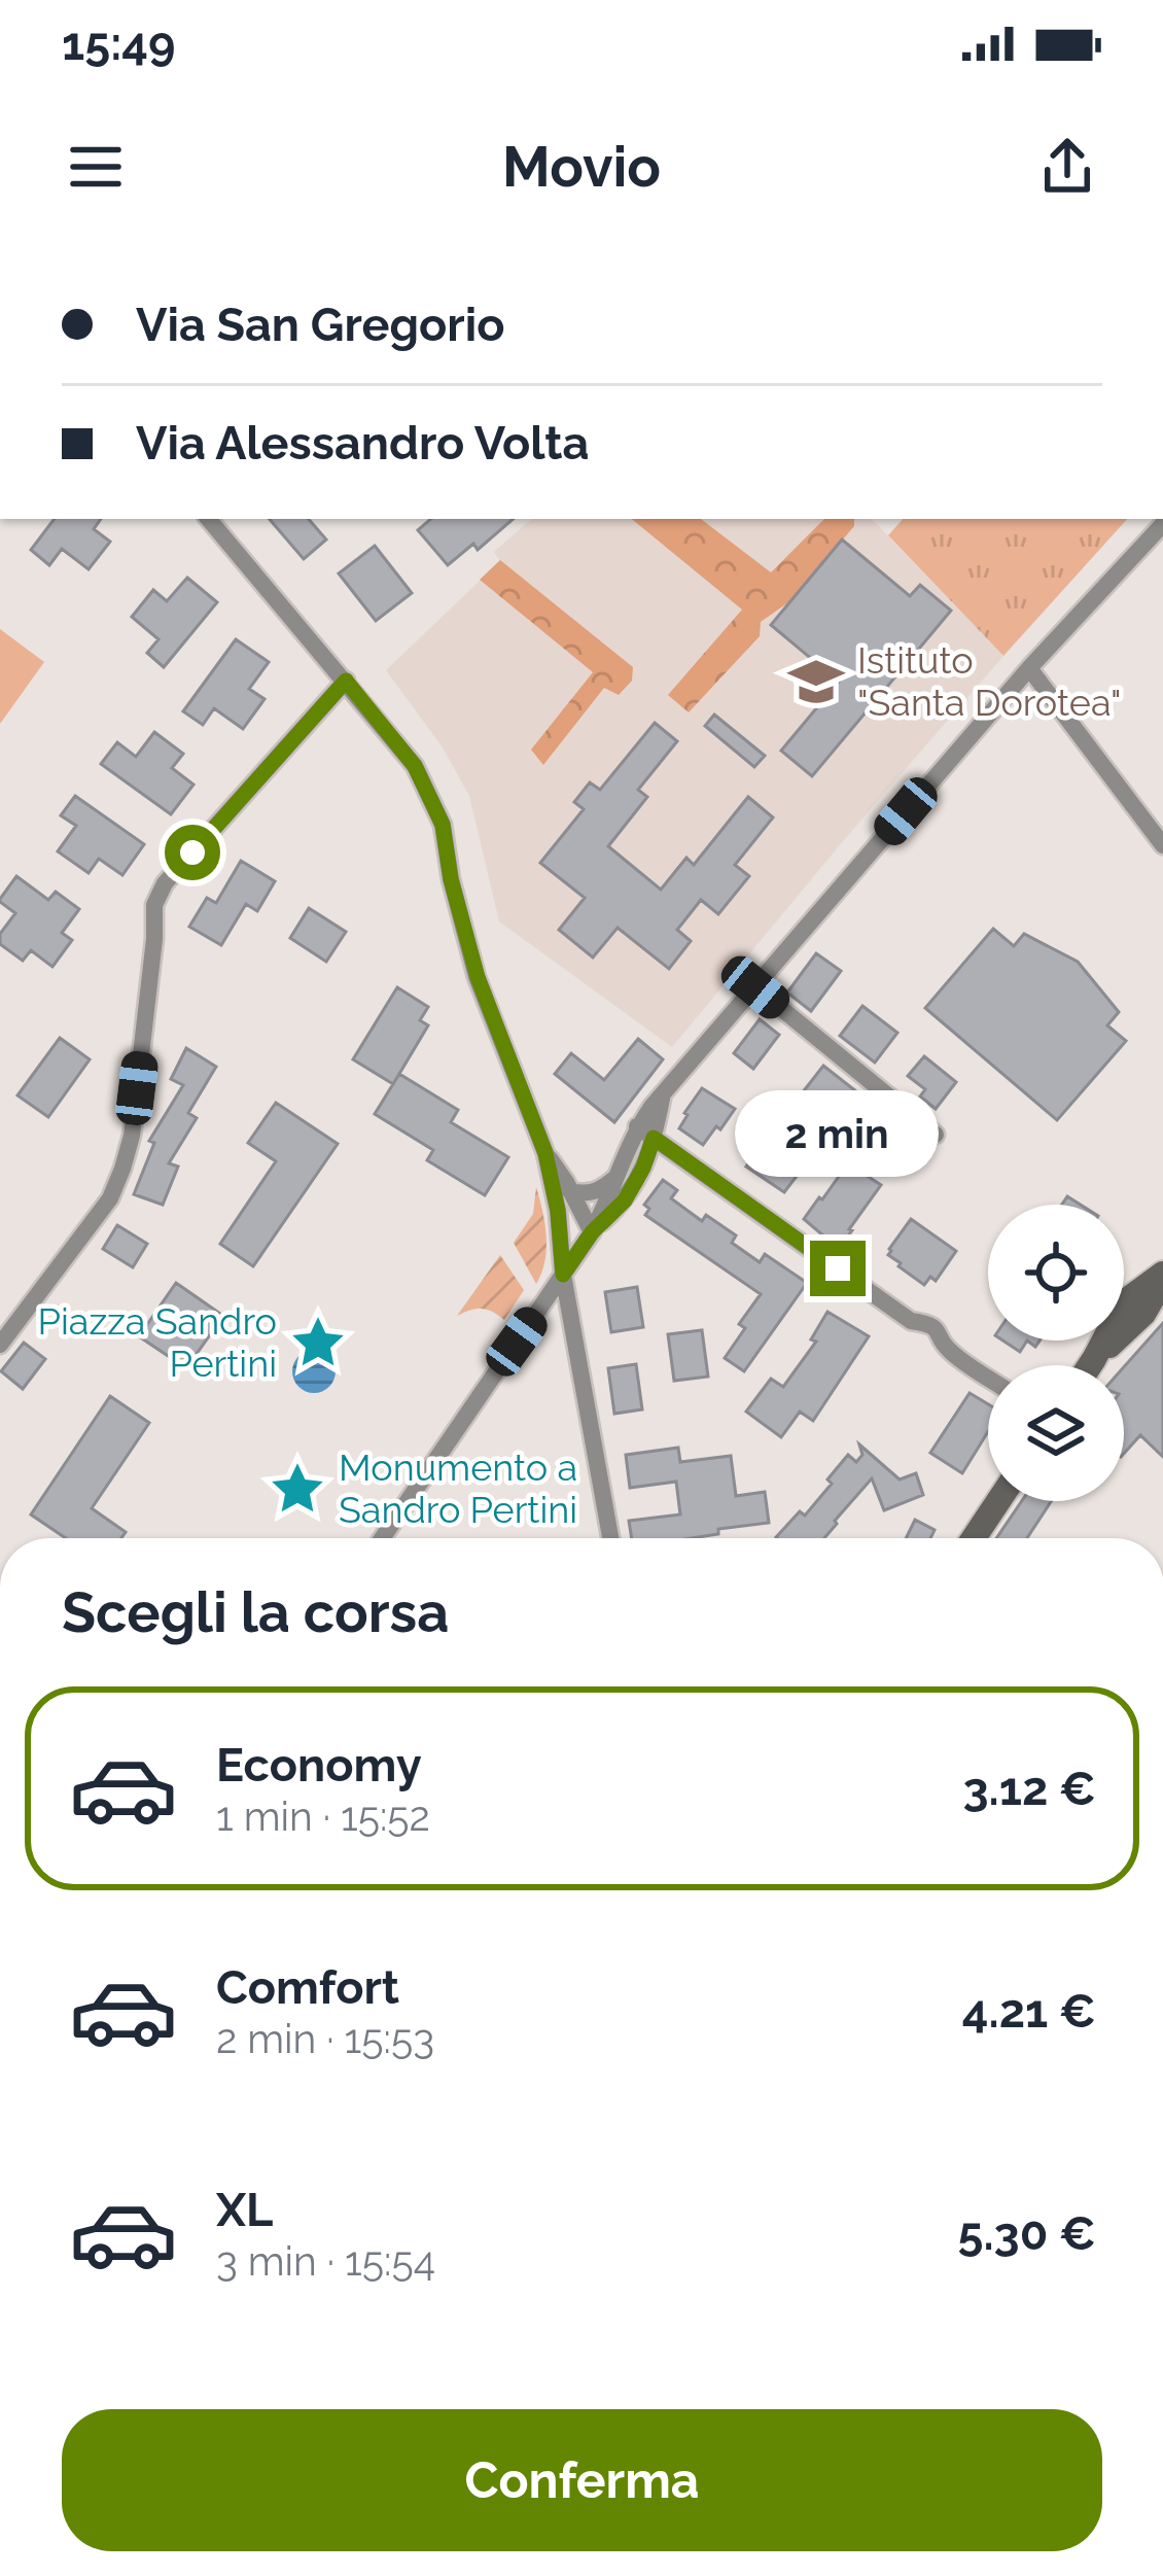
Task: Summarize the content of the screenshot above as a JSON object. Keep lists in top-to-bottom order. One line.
{"places":{"school or university":["Istituto \"Santa Dorotea\""],"place":["Piazza Sandro Pertini","Monumento a Sandro Pertini"]},"page":{"status":"15:49","header":"Movio","banner":["Via San Gregorio","Via Alessandro Volta"],"bubble":"2 min","heading":"Scegli la corsa","list":[{"name":"Economy","note":"1 min · 15:52","value":"3.12 €"},{"name":"Comfort","note":"2 min · 15:53","value":"4.21 €"},{"name":"XL","note":"3 min · 15:54","value":"5.30 €"}],"buttons":"Conferma"}}
